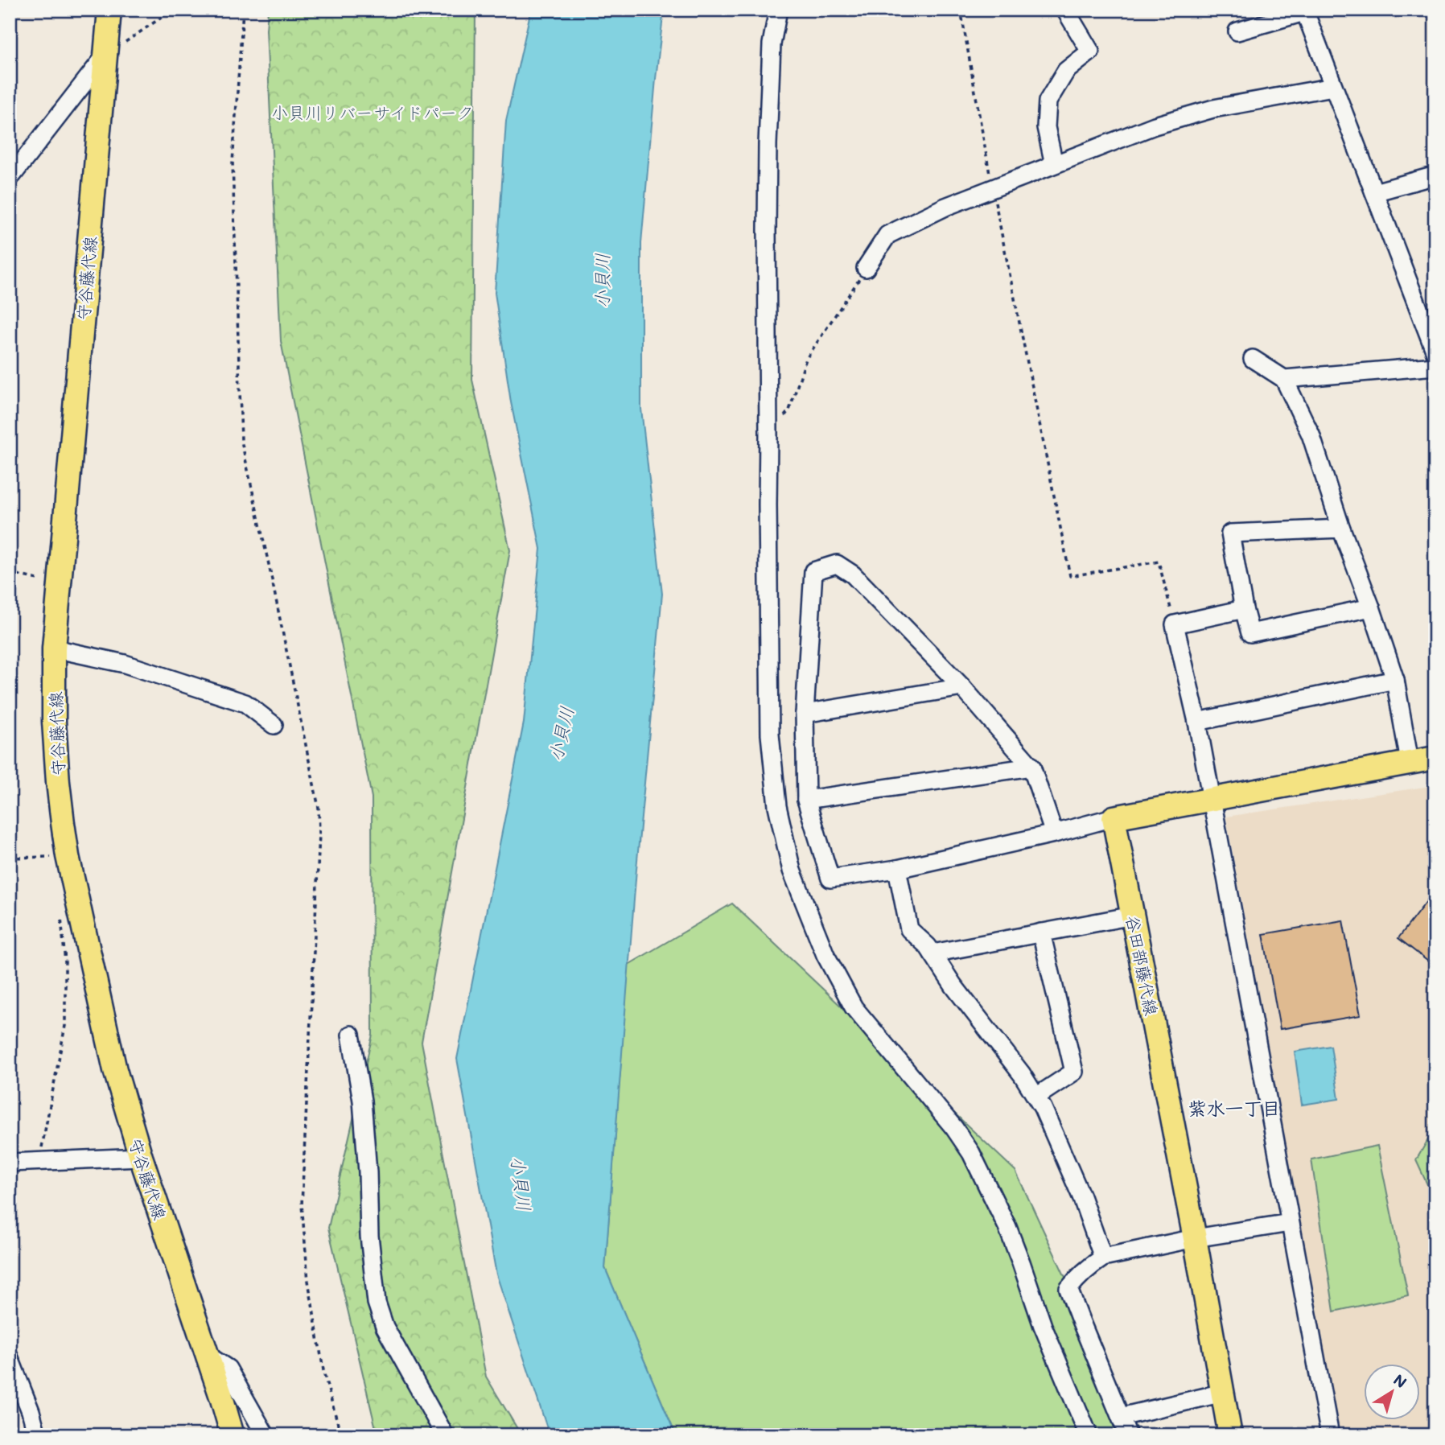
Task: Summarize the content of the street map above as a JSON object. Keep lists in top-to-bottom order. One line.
{"streets":{"main road":["守谷藤代線","谷田部藤代線"]},"districts":["紫水一丁目"],"water":["小貝川"],"parks":["小貝川リバーサイドパーク"],"north":"top right"}
